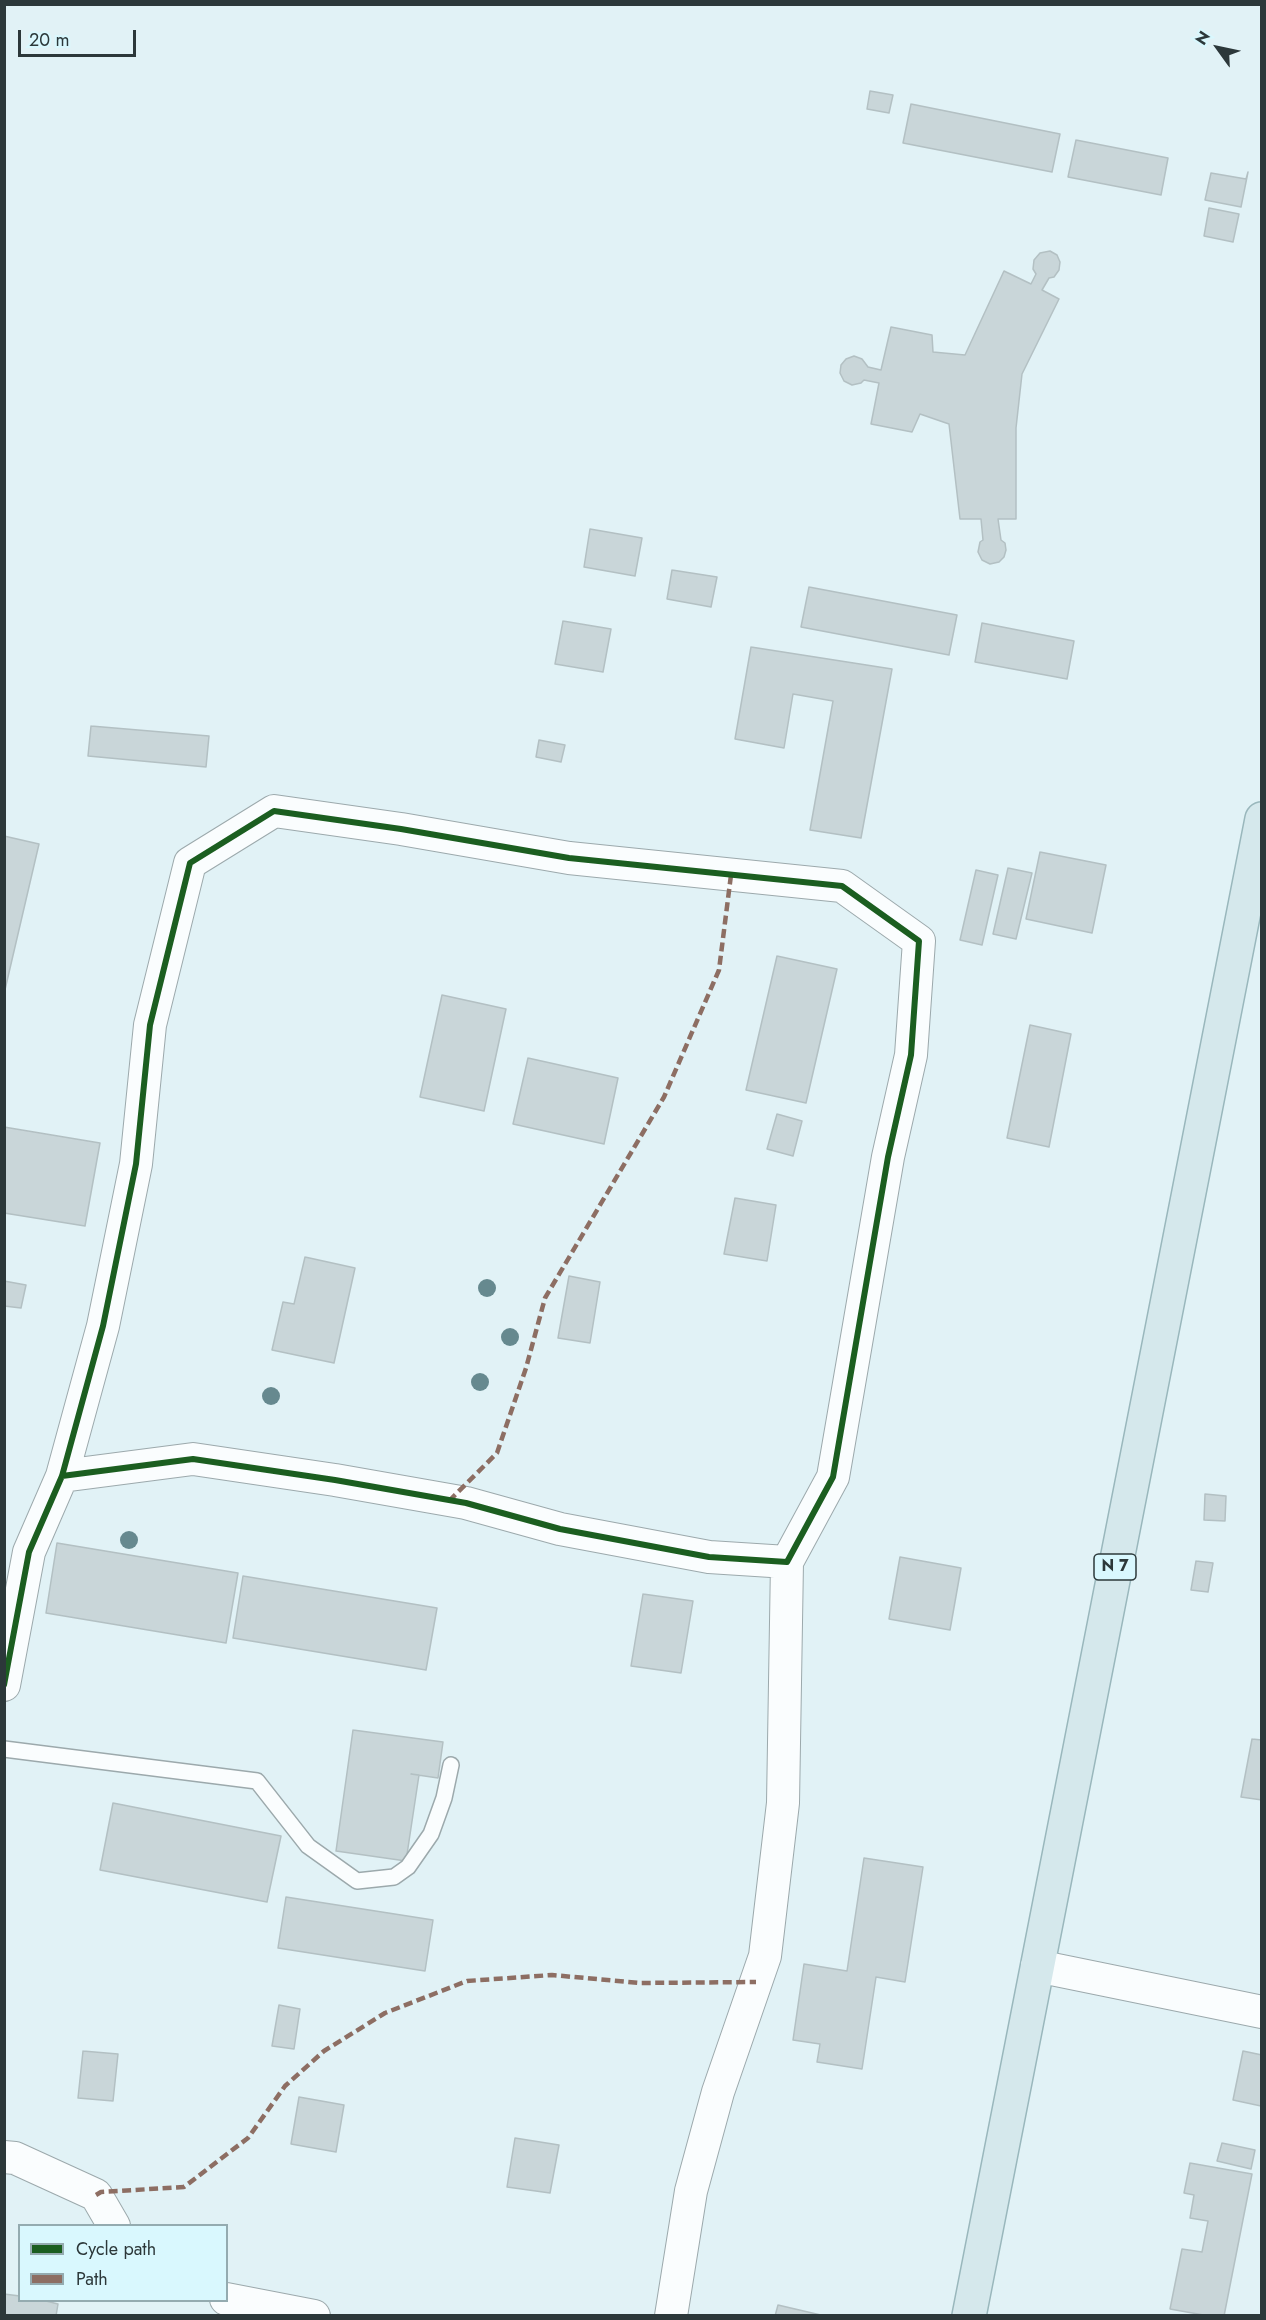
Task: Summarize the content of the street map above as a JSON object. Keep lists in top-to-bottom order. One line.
{"streets":{"highway":["N 7"]},"legend":["Cycle path","Path"],"scale_bar":"20 m","north":"top left"}
